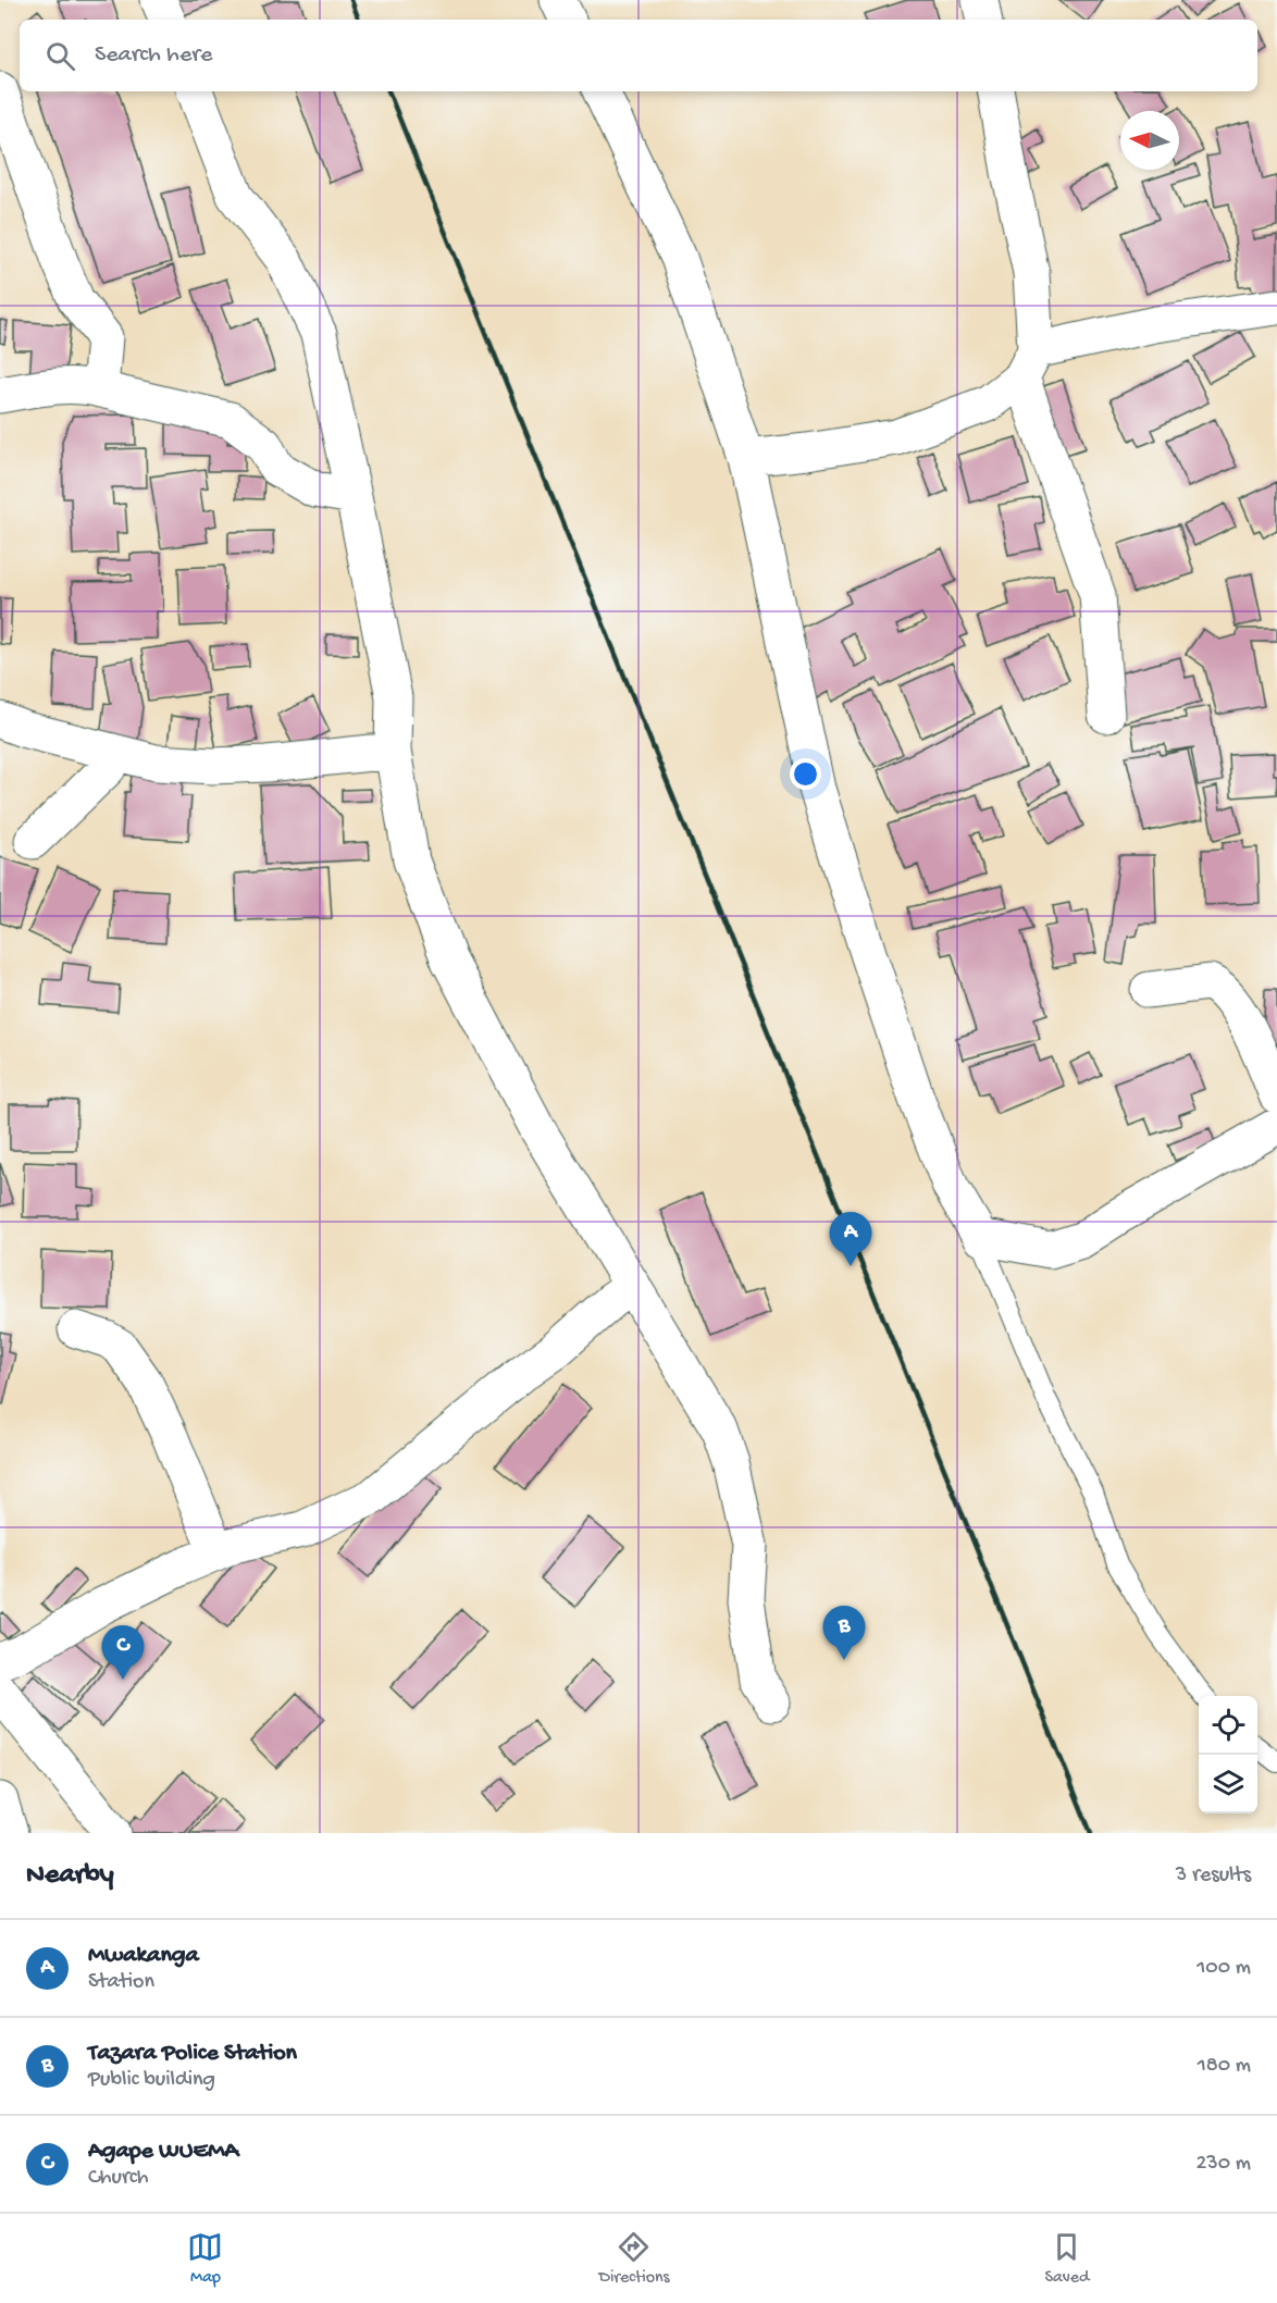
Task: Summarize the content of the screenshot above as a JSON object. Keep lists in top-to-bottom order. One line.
{"north":"left","page":{"search":"Search here","pins":["A","B","C"],"heading":["Nearby","3 results"],"list":[{"mark":"A","name":"Mwakanga","note":"Station","value":"100 m"},{"mark":"B","name":"Tazara Police Station","note":"Public building","value":"180 m"},{"mark":"C","name":"Agape WUEMA","note":"Church","value":"230 m"}],"nav":["Map","Directions","Saved"]}}
